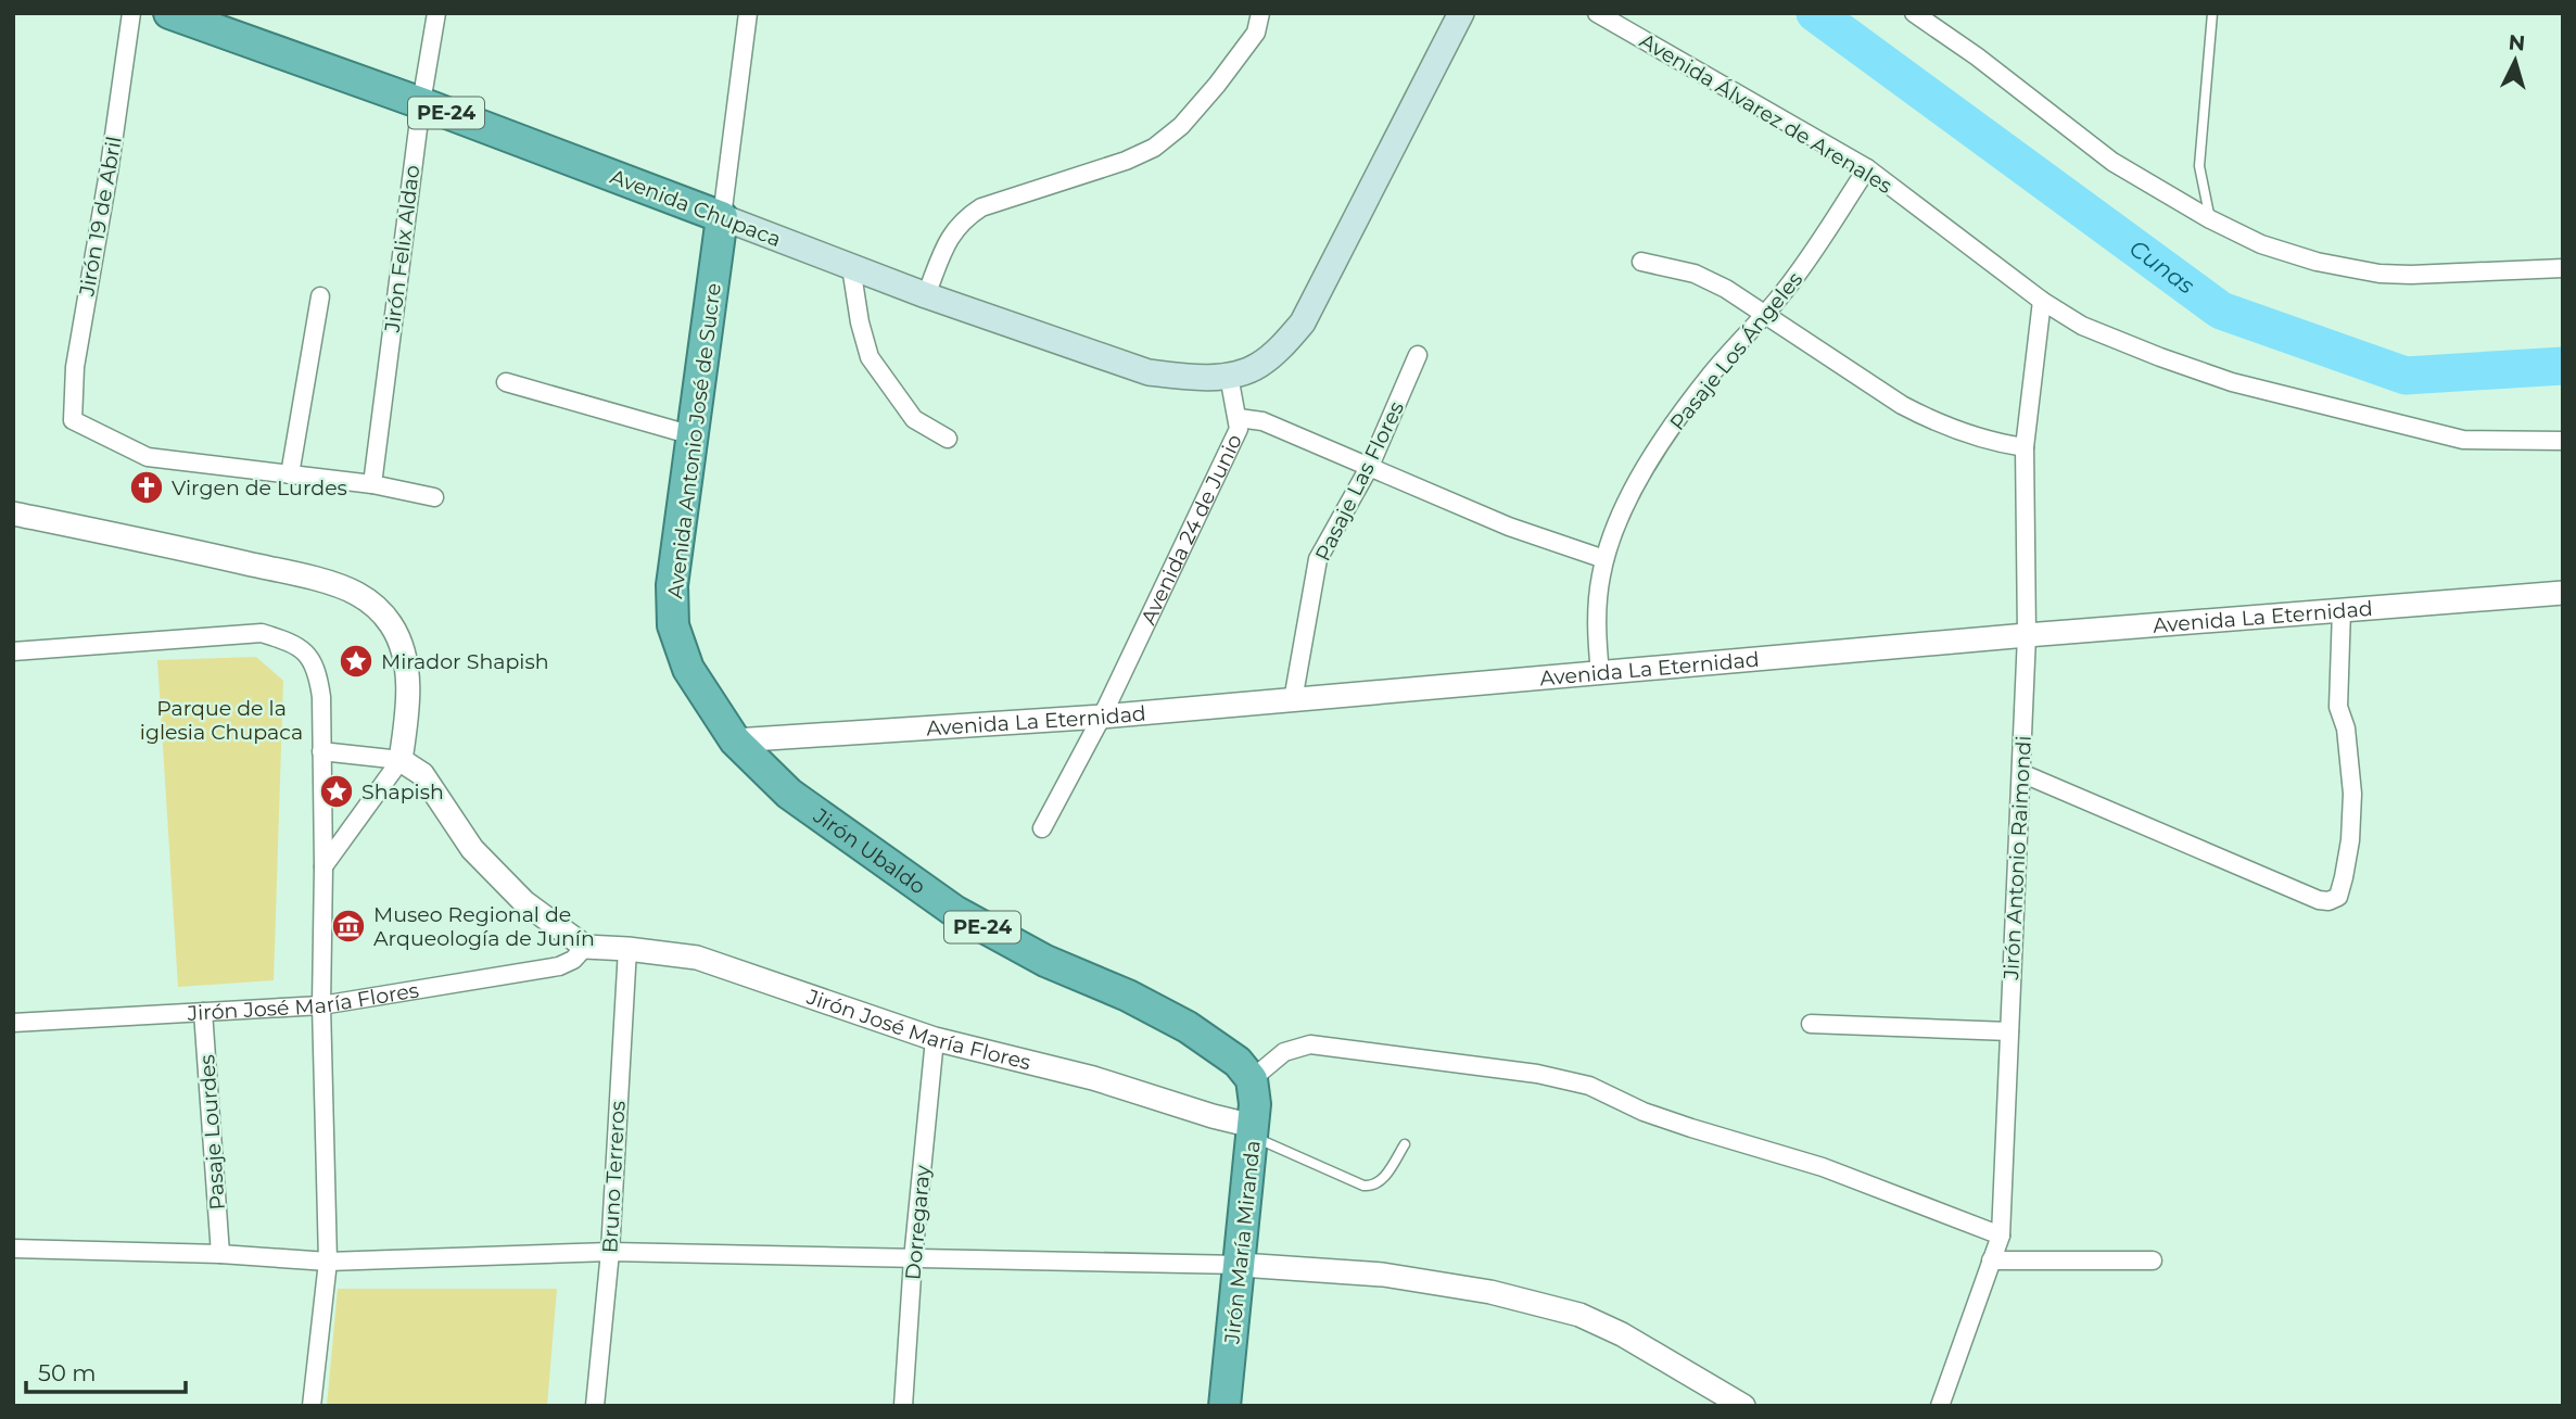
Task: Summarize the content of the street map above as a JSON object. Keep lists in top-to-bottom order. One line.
{"streets":{"highway":["PE-24","Avenida Chupaca","Avenida Antonio José de Sucre","Jirón Ubaldo","Jirón María Miranda"],"street":["Avenida Álvarez de Arenales","Jirón 19 de Abril","Jirón Felix Aldao","Pasaje Los Ángeles","Pasaje Las Flores","Avenida 24 de Junio","Avenida La Eternidad","Jirón Antonio Raimondi","Jirón José María Flores","Pasaje Lourdes","Bruno Terreros","Dorregaray"]},"crossings":[["Avenida Álvarez de Arenales","Pasaje Los Ángeles"],["Avenida Álvarez de Arenales","Jirón Antonio Raimondi"],["Avenida Chupaca","Jirón Felix Aldao"],["Avenida Chupaca","Avenida Antonio José de Sucre"],["Avenida Chupaca","Avenida 24 de Junio"],["Pasaje Los Ángeles","Avenida La Eternidad"],["Avenida Antonio José de Sucre","Avenida La Eternidad"],["Avenida Antonio José de Sucre","Jirón Ubaldo"],["Pasaje Las Flores","Avenida La Eternidad"],["Avenida 24 de Junio","Avenida La Eternidad"],["Avenida La Eternidad","Jirón Ubaldo"],["Avenida La Eternidad","Jirón Antonio Raimondi"],["Jirón Ubaldo","Jirón María Miranda"],["Jirón José María Flores","Pasaje Lourdes"],["Jirón José María Flores","Bruno Terreros"],["Jirón José María Flores","Dorregaray"],["Jirón José María Flores","Jirón María Miranda"]],"water":["Cunas"],"parks":["Parque de la iglesia Chupaca"],"places":{"church":["Virgen de Lurdes"],"place":["Mirador Shapish","Shapish"],"museum":["Museo Regional de Arqueología de Junín"]},"scale_bar":"50 m","north":"top"}
